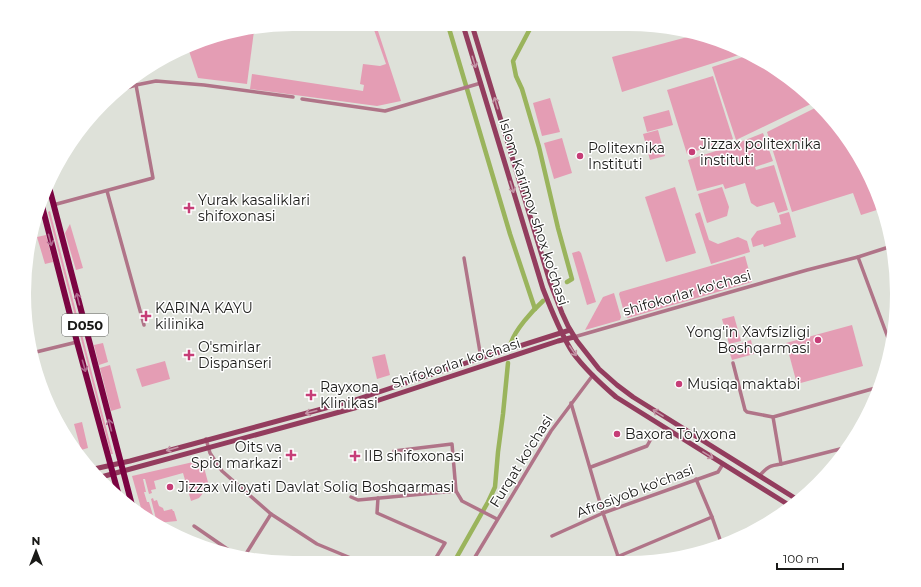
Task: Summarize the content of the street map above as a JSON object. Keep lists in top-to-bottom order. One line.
{"streets":{"main road":["Islom Karimov shox ko'chasi","D050","Shifokorlar ko'chasi"],"street":["shifokorlar ko'chasi","Furqat ko'chasi","Afrosiyob ko'chasi"]},"crossings":[["Islom Karimov shox ko'chasi","shifokorlar ko'chasi"],["Islom Karimov shox ko'chasi","Shifokorlar ko'chasi"],["Islom Karimov shox ko'chasi","Furqat ko'chasi"],["Islom Karimov shox ko'chasi","Afrosiyob ko'chasi"],["shifokorlar ko'chasi","Shifokorlar ko'chasi"],["D050","Shifokorlar ko'chasi"]],"places":{"other":["Jizzax politexnika instituti","Politexnika Instituti","Yong'in Xavfsizligi Boshqarmasi","Musiqa maktabi","Baxora To'yxona","Jizzax viloyati Davlat Soliq Boshqarmasi"],"health":["Yurak kasaliklari shifoxonasi","KARINA KAYU kilinika","O'smirlar Dispanseri","Rayxona Klinikasi","Oits va Spid markazi","IIB shifoxonasi"]},"scale_bar":"100 m","north":"top"}
